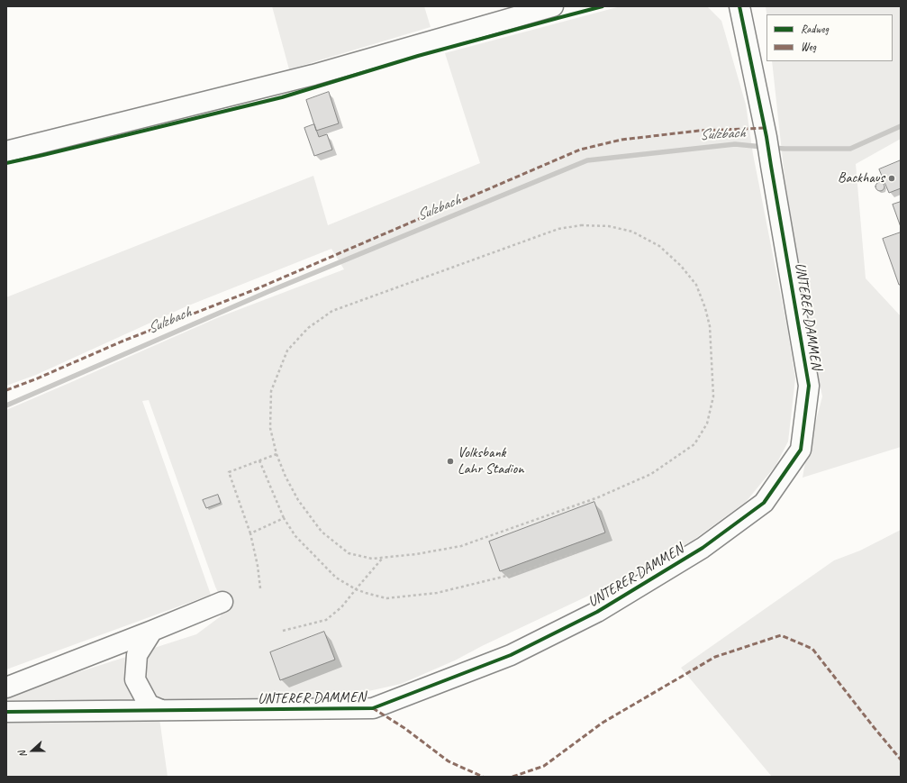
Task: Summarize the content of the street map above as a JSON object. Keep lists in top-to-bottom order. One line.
{"streets":{"street":["UNTERER DAMMEN"]},"water":["Sulzbach"],"places":["Backhaus","Volksbank Lahr Stadion"],"legend":["Radweg","Weg"],"north":"left"}
